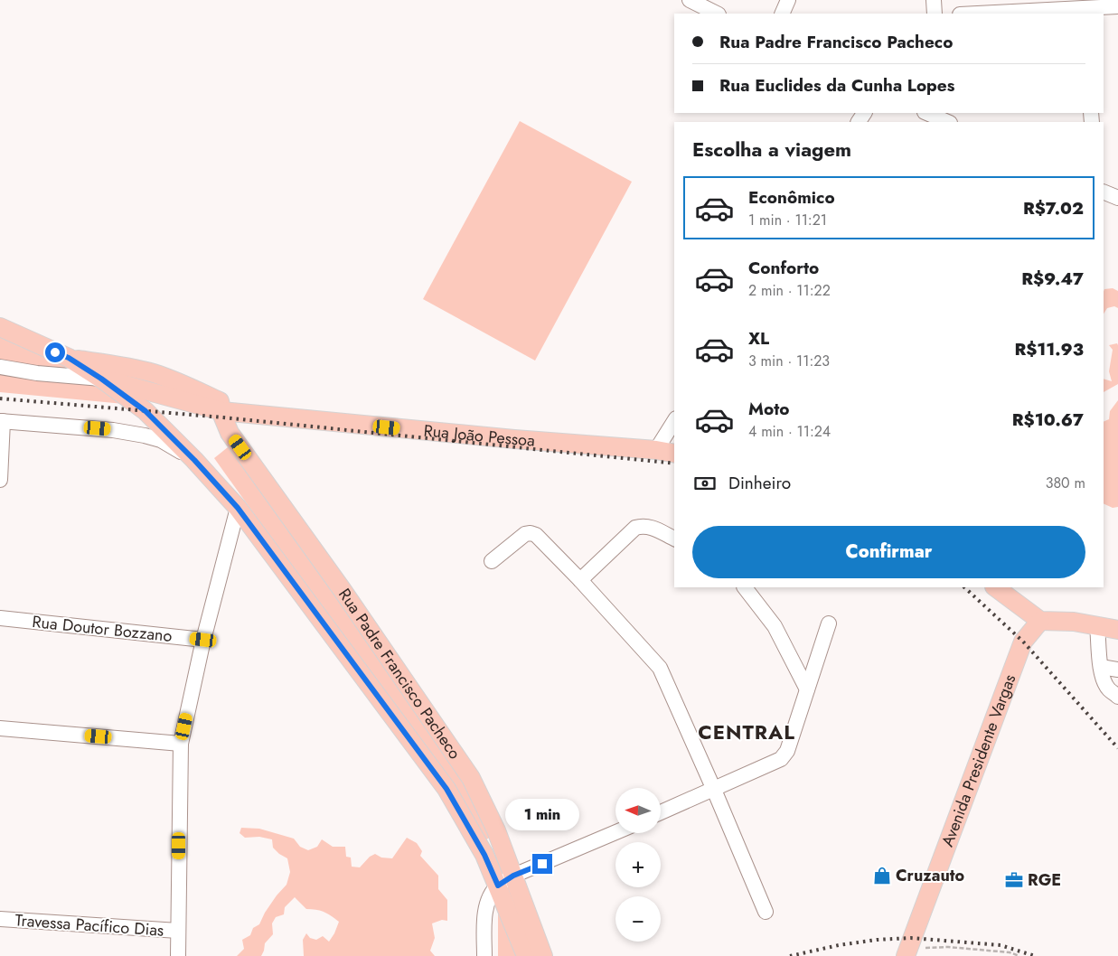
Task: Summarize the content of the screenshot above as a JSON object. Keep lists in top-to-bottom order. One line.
{"streets":{"main road":["Rua João Pessoa","Rua Padre Francisco Pacheco","Avenida Presidente Vargas"],"street":["Rua Doutor Bozzano","Travessa Pacífico Dias"]},"crossings":[["Rua João Pessoa","Rua Padre Francisco Pacheco"]],"districts":["CENTRAL"],"places":{"shop":["Cruzauto"],"office":["RGE"]},"north":"left","page":{"banner":["Rua Padre Francisco Pacheco","Rua Euclides da Cunha Lopes"],"heading":"Escolha a viagem","list":[{"name":"Econômico","note":"1 min · 11:21","value":"R$7.02"},{"name":"Conforto","note":"2 min · 11:22","value":"R$9.47"},{"name":"XL","note":"3 min · 11:23","value":"R$11.93"},{"name":"Moto","note":"4 min · 11:24","value":"R$10.67"}],"pay":["Dinheiro","380 m"],"buttons":"Confirmar","map_buttons":["+","−"],"bubble":"1 min"}}
